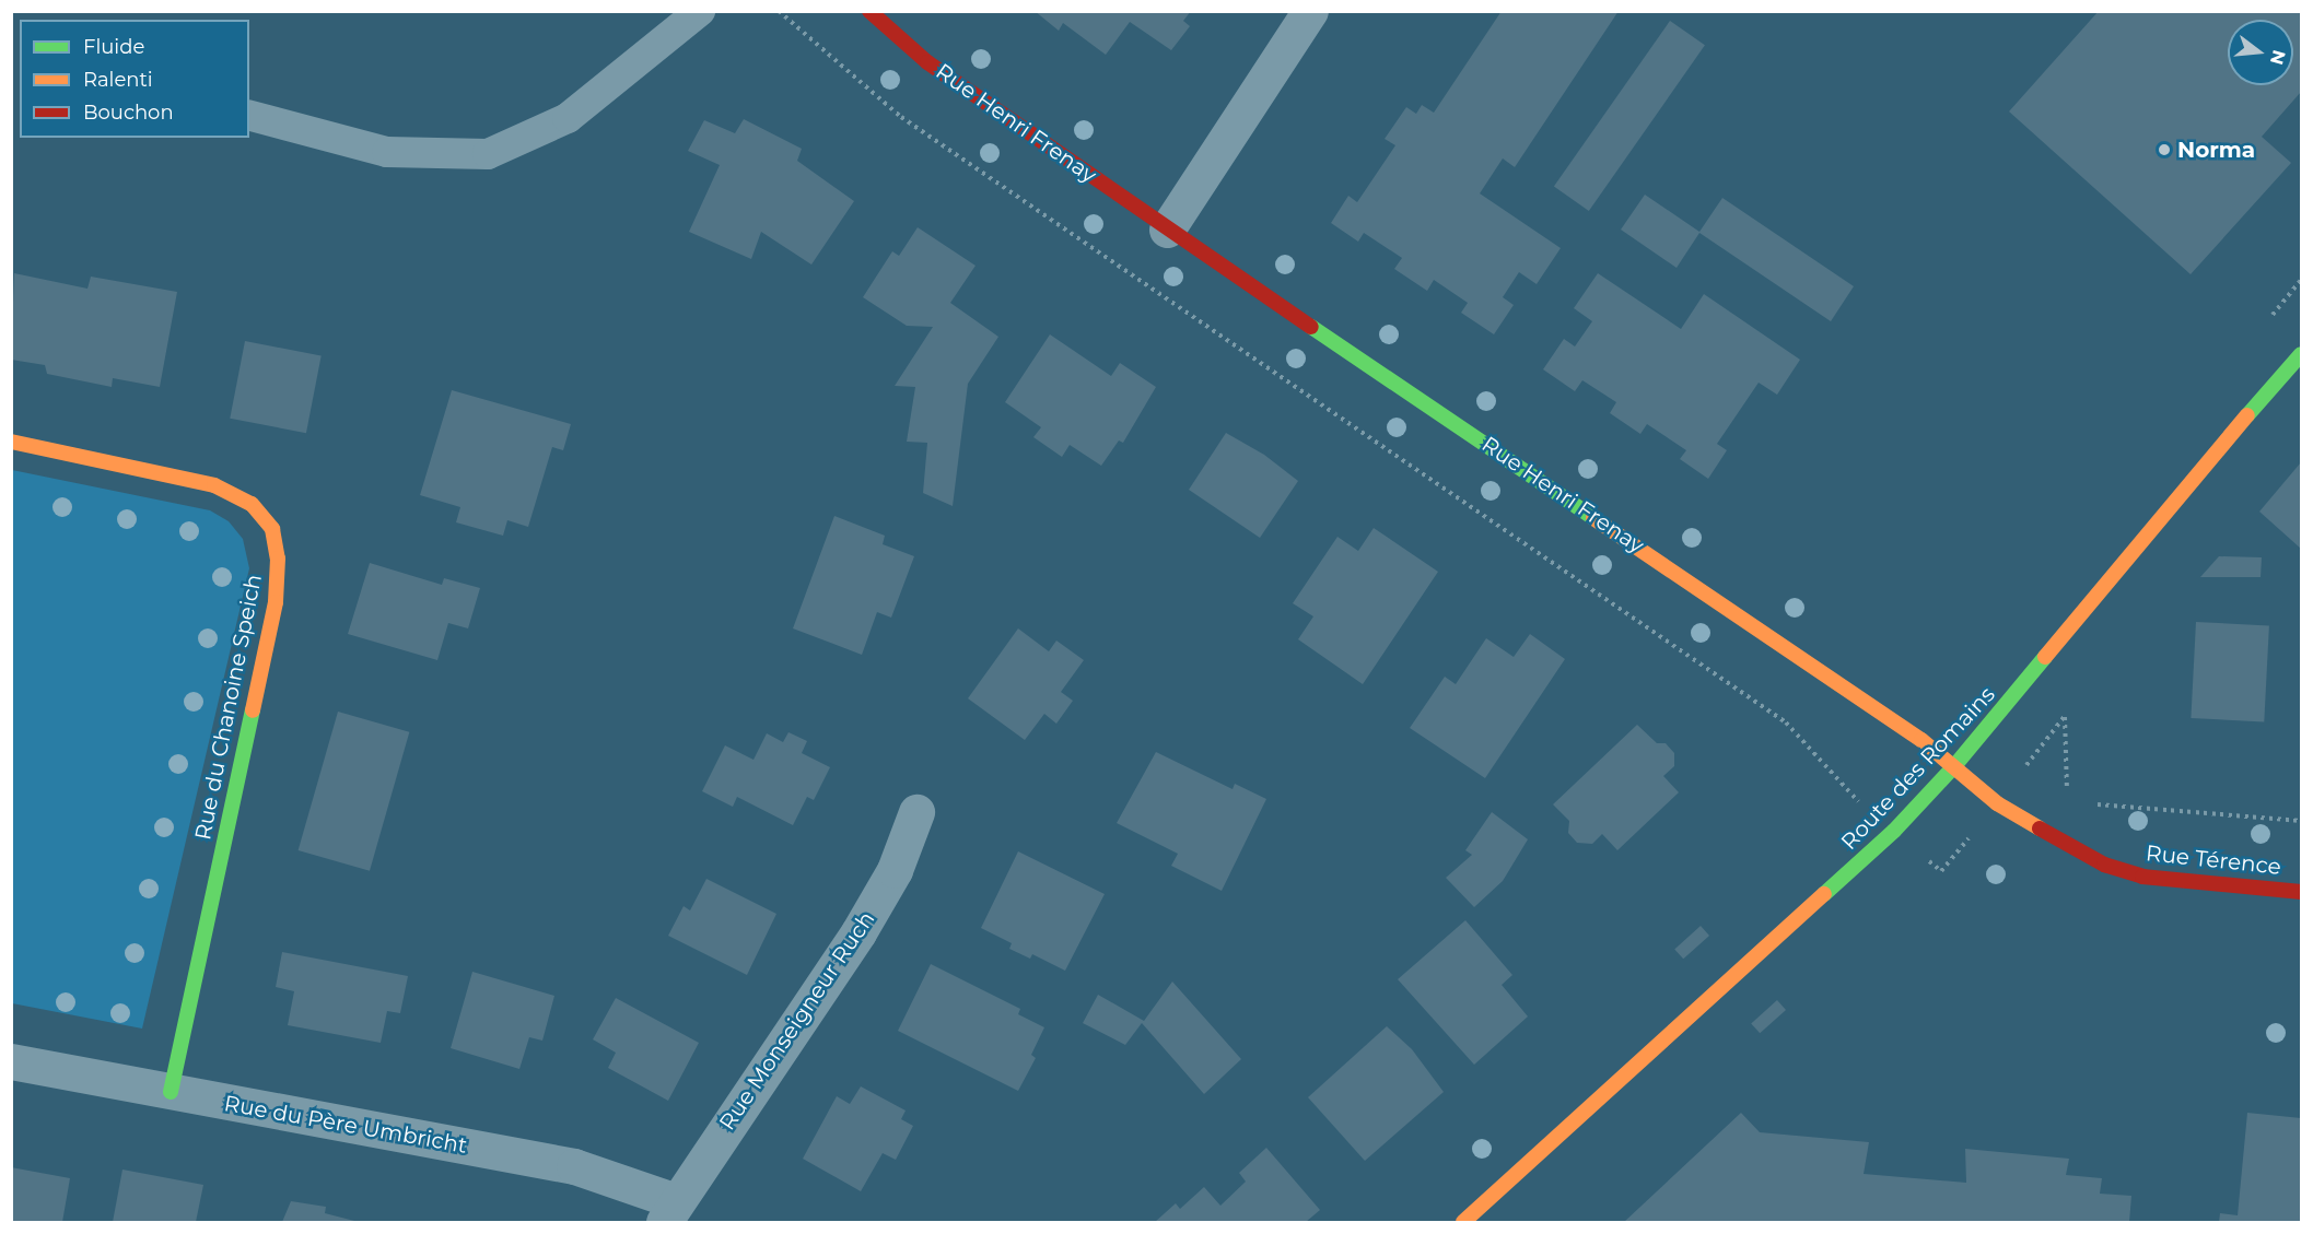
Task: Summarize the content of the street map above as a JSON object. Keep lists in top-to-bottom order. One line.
{"streets":{"street":["Rue Henri Frenay","Rue du Chanoine Speich","Route des Romains","Rue Térence","Rue Monseigneur Ruch","Rue du Père Umbricht"]},"crossings":[["Rue Henri Frenay","Route des Romains"],["Rue Henri Frenay","Rue Térence"],["Rue du Chanoine Speich","Rue du Père Umbricht"],["Route des Romains","Rue Térence"],["Rue Monseigneur Ruch","Rue du Père Umbricht"]],"places":["Norma"],"legend":["Fluide","Ralenti","Bouchon"],"north":"right"}
